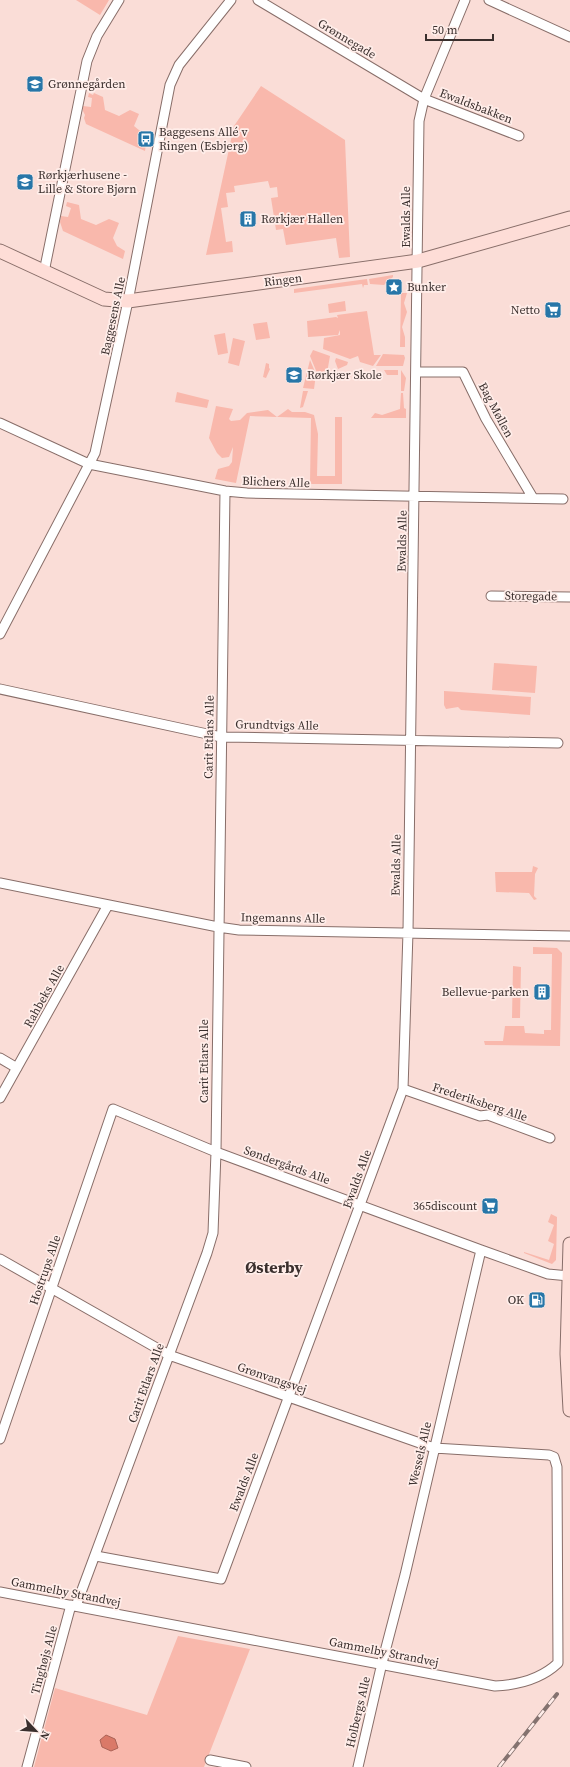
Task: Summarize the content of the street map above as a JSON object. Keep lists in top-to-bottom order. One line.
{"streets":{"street":["Grønnegade","Ewaldsbakken","Ewalds Alle","Ringen","Baggesens Alle","Bag Møllen","Blichers Alle","Storegade","Grundtvigs Alle","Carit Etlars Alle","Ingemanns Alle","Rahbeks Alle","Frederiksberg Alle","Søndergårds Alle","Hostrups Alle","Grønvangsvej","Wessels Alle","Gammelby Strandvej","Tinghøjs Alle","Holbergs Alle"]},"crossings":[["Grønnegade","Ewaldsbakken"],["Grønnegade","Ewalds Alle"],["Ewaldsbakken","Ewalds Alle"],["Ewalds Alle","Ringen"],["Ewalds Alle","Bag Møllen"],["Ewalds Alle","Blichers Alle"],["Ewalds Alle","Grundtvigs Alle"],["Ewalds Alle","Carit Etlars Alle"],["Ewalds Alle","Ingemanns Alle"],["Ewalds Alle","Frederiksberg Alle"],["Ewalds Alle","Søndergårds Alle"],["Ewalds Alle","Grønvangsvej"],["Ringen","Baggesens Alle"],["Baggesens Alle","Blichers Alle"],["Bag Møllen","Blichers Alle"],["Blichers Alle","Carit Etlars Alle"],["Grundtvigs Alle","Carit Etlars Alle"],["Carit Etlars Alle","Ingemanns Alle"],["Carit Etlars Alle","Søndergårds Alle"],["Carit Etlars Alle","Grønvangsvej"],["Carit Etlars Alle","Gammelby Strandvej"],["Carit Etlars Alle","Tinghøjs Alle"],["Ingemanns Alle","Rahbeks Alle"],["Søndergårds Alle","Hostrups Alle"],["Søndergårds Alle","Wessels Alle"],["Hostrups Alle","Grønvangsvej"],["Grønvangsvej","Wessels Alle"],["Grønvangsvej","Gammelby Strandvej"],["Wessels Alle","Gammelby Strandvej"],["Wessels Alle","Holbergs Alle"],["Gammelby Strandvej","Tinghøjs Alle"],["Gammelby Strandvej","Holbergs Alle"]],"districts":["Østerby"],"places":{"school or university":["Grønnegården","Rørkjærhusene - Lille & Store Bjørn","Rørkjær Skole"],"bus stop":["Baggesens Allé v Ringen (Esbjerg)"],"building":["Rørkjær Hallen","Bellevue-parken"],"place":["Bunker"],"supermarket":["Netto","365discount"],"fuel station":["OK"]},"scale_bar":"50 m","north":"bottom right"}
